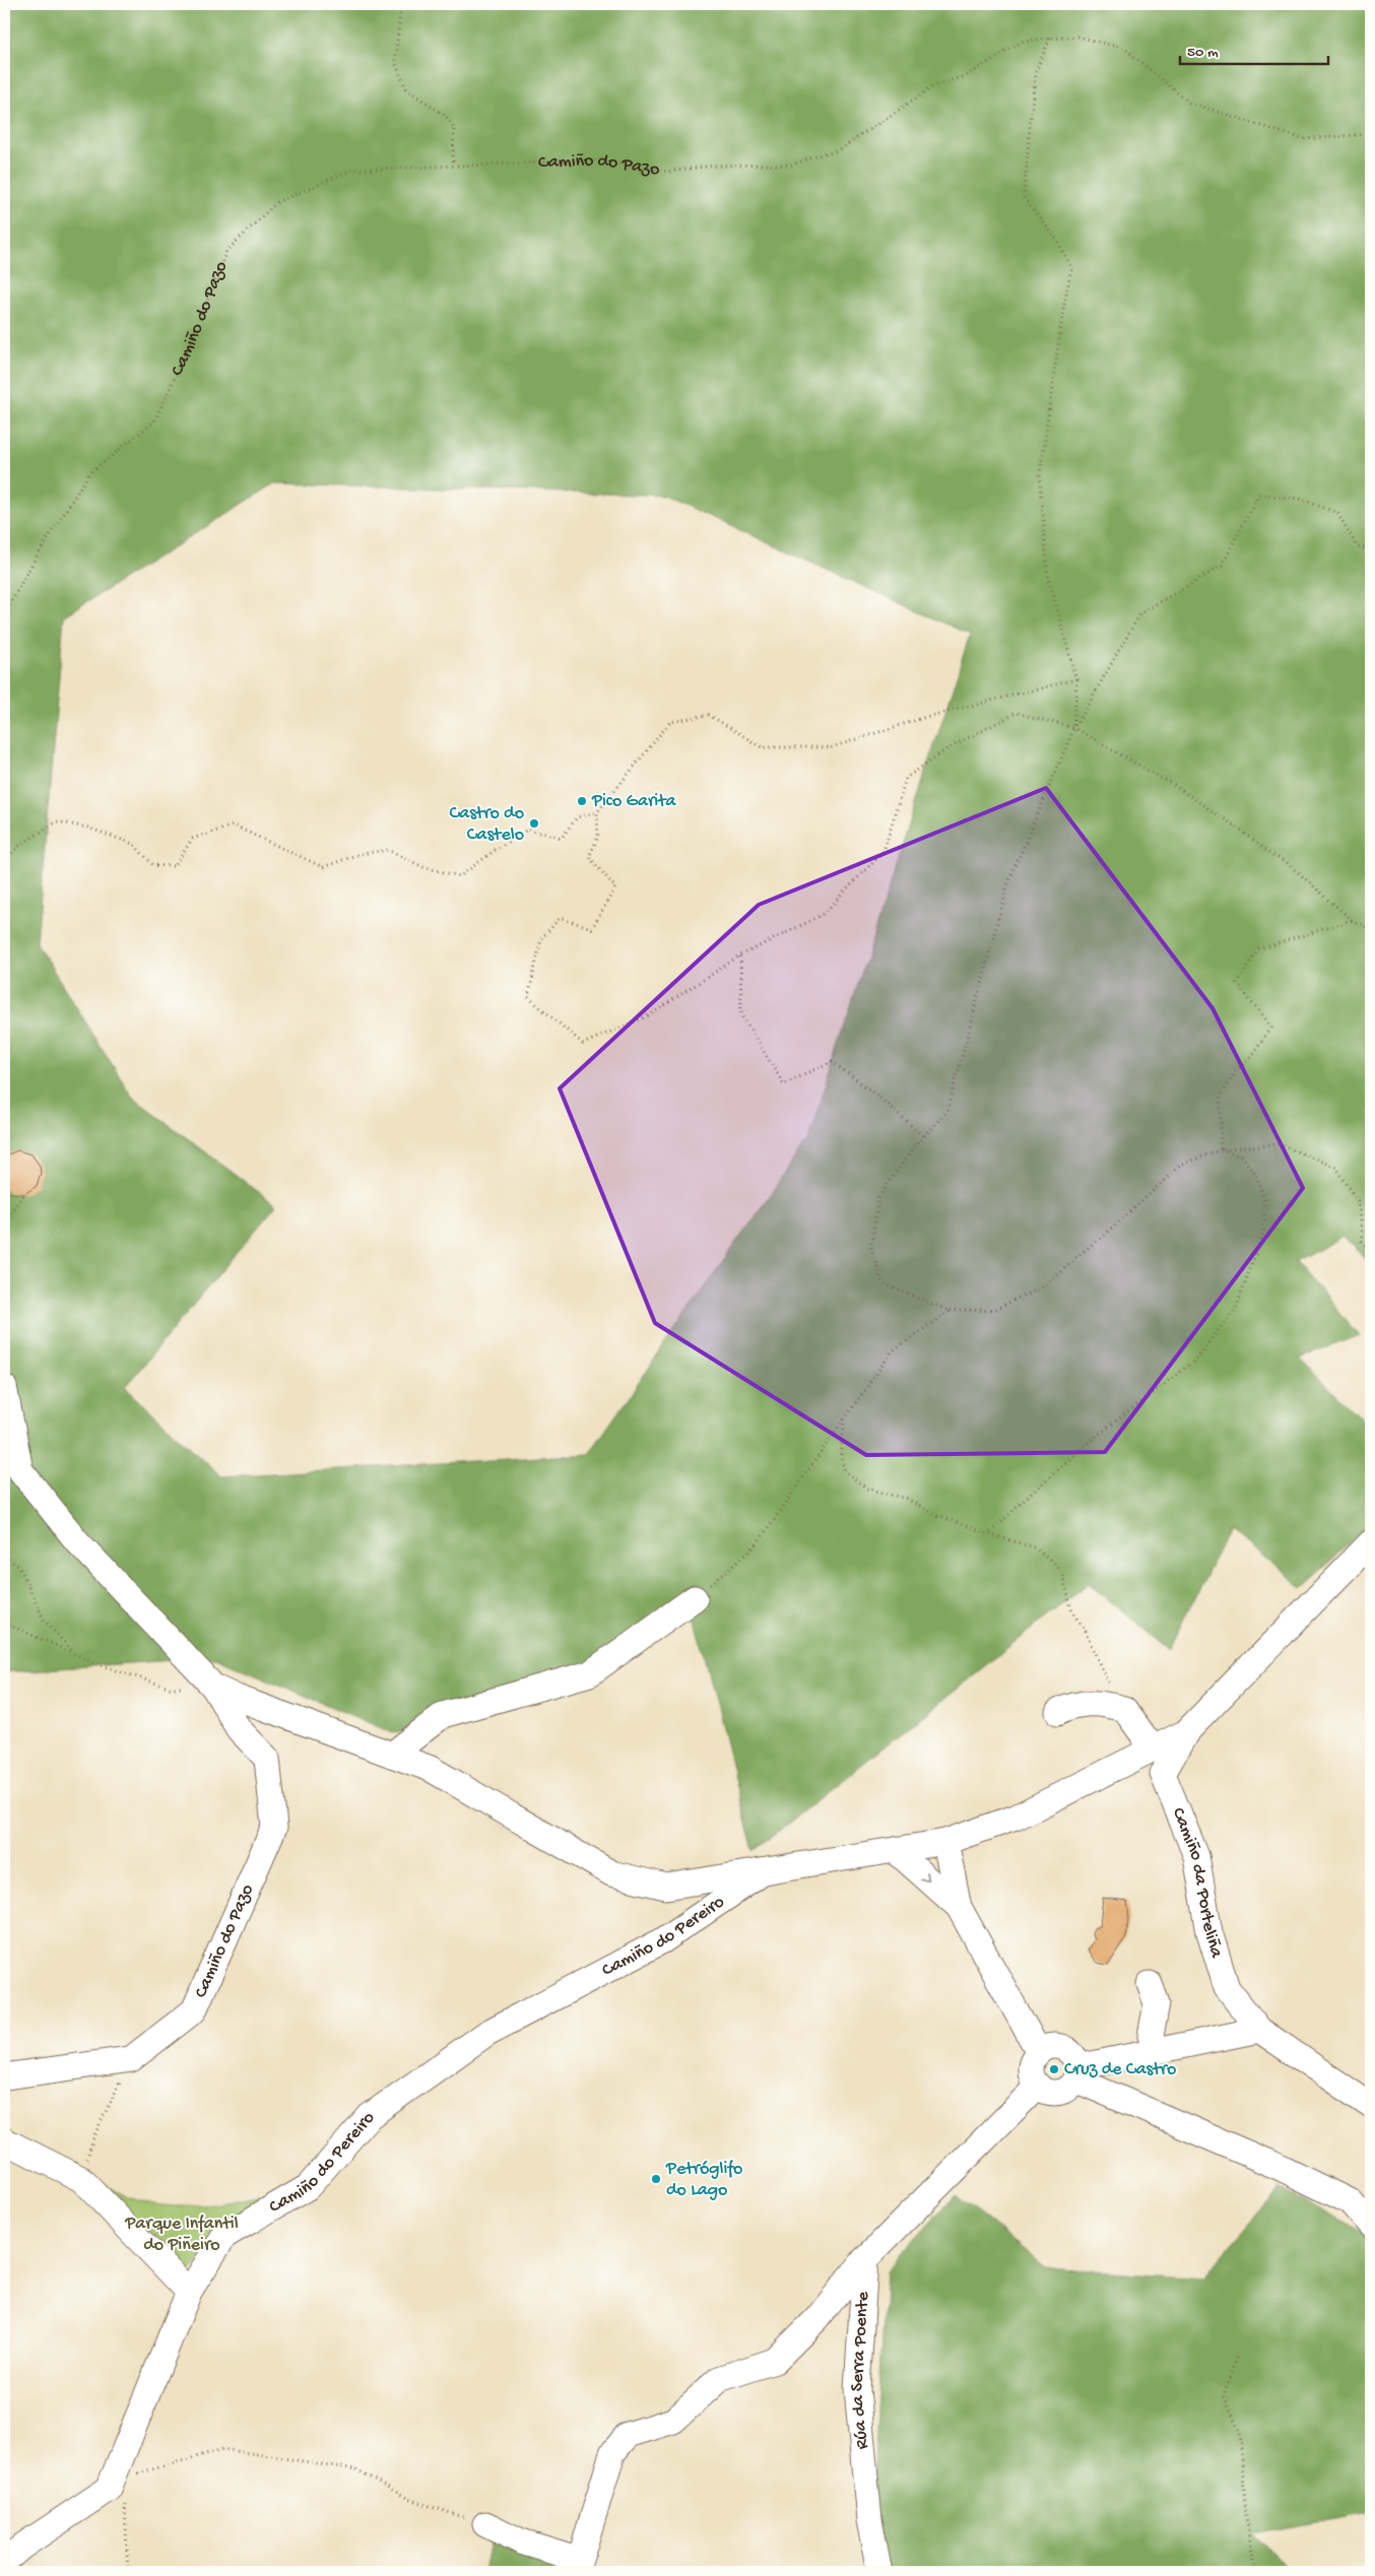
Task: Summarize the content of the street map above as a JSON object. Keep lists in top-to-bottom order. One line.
{"streets":{"street":["Camiño do Pazo","Camiño da Porteliña","Camiño do Pereiro","Rúa da Serra Poente"]},"parks":["Parque Infantil do Piñeiro"],"places":["Pico Garita","Castro do Castelo","Cruz de Castro","Petróglifo do Lago"],"scale_bar":"50 m"}
